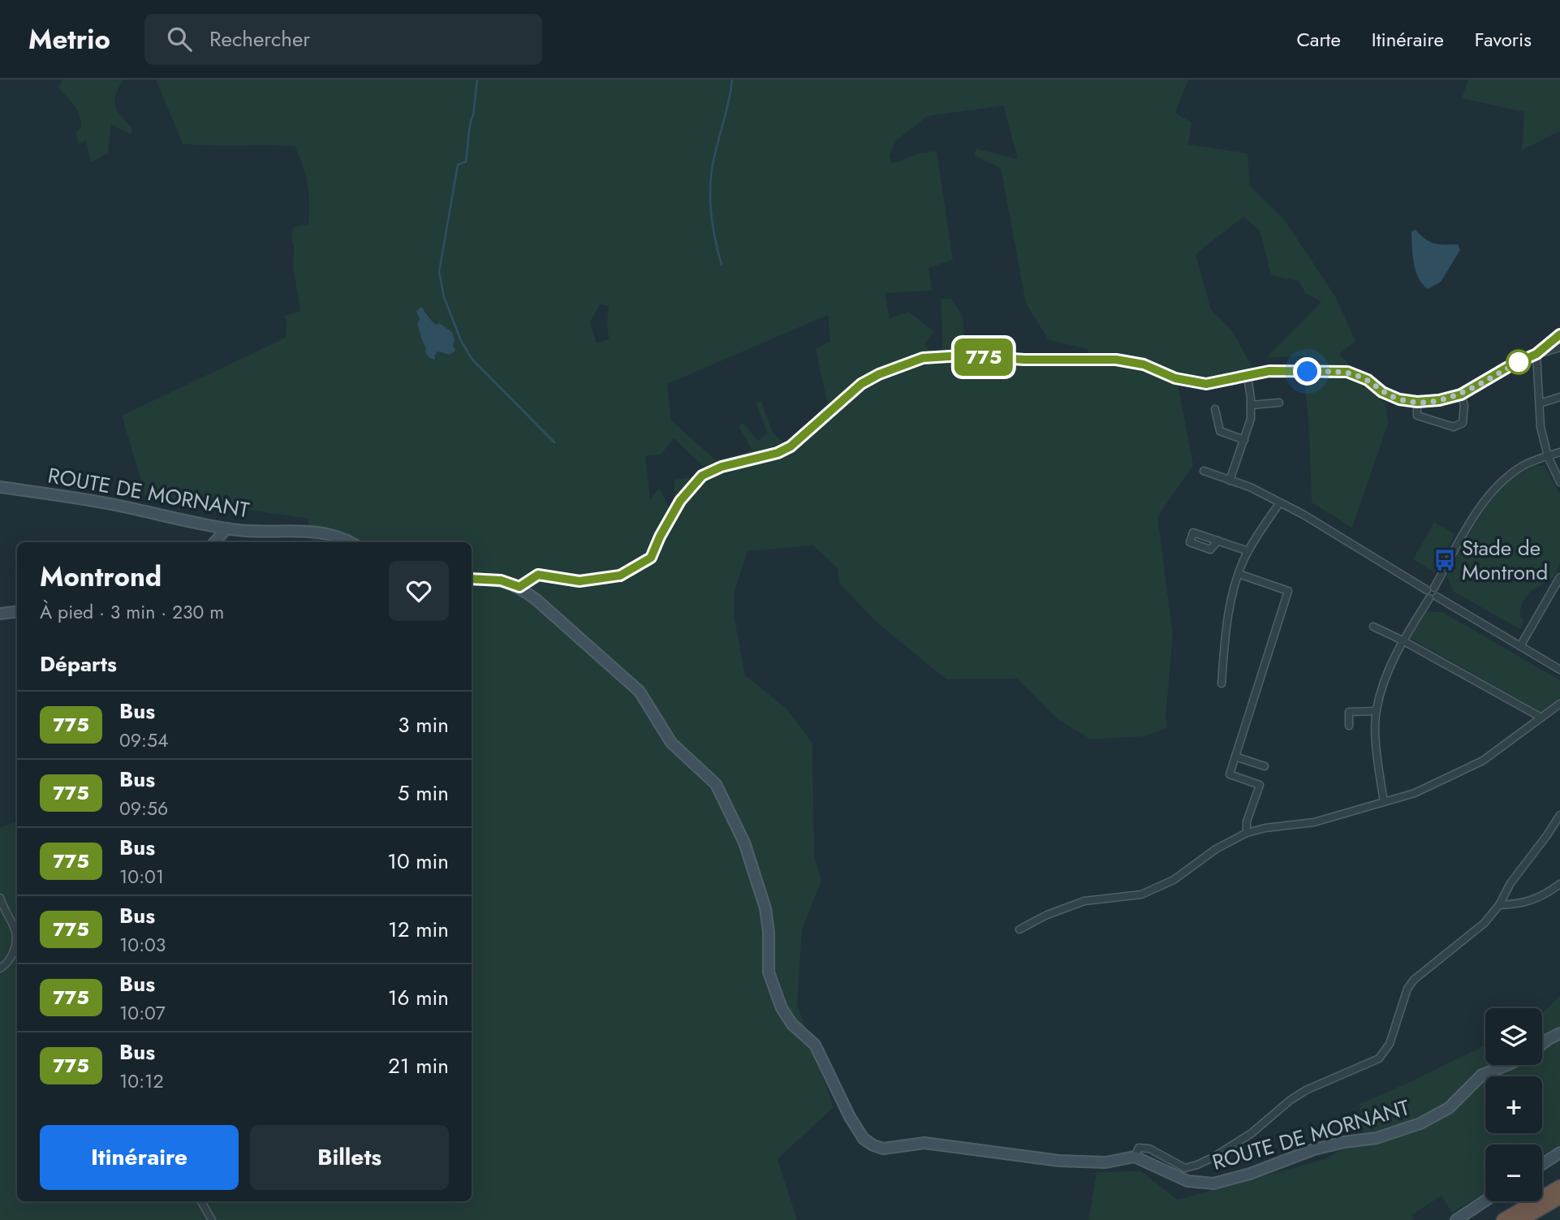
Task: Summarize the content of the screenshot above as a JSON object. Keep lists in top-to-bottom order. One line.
{"streets":{"main road":["ROUTE DE MORNANT"]},"places":{"bus stop":["Stade de Montrond"]},"lines":["bus line 775"],"page":{"header":"Metrio","search":"Rechercher","nav":["Carte","Itinéraire","Favoris"],"on_map":"775","heading":[["Montrond","À pied · 3 min · 230 m"],"Départs"],"list":[{"mark":"775","name":"Bus","note":"09:54","value":"3 min"},{"mark":"775","name":"Bus","note":"09:56","value":"5 min"},{"mark":"775","name":"Bus","note":"10:01","value":"10 min"},{"mark":"775","name":"Bus","note":"10:03","value":"12 min"},{"mark":"775","name":"Bus","note":"10:07","value":"16 min"},{"mark":"775","name":"Bus","note":"10:12","value":"21 min"}],"map_buttons":["+","−"],"buttons":["Itinéraire","Billets"]}}
